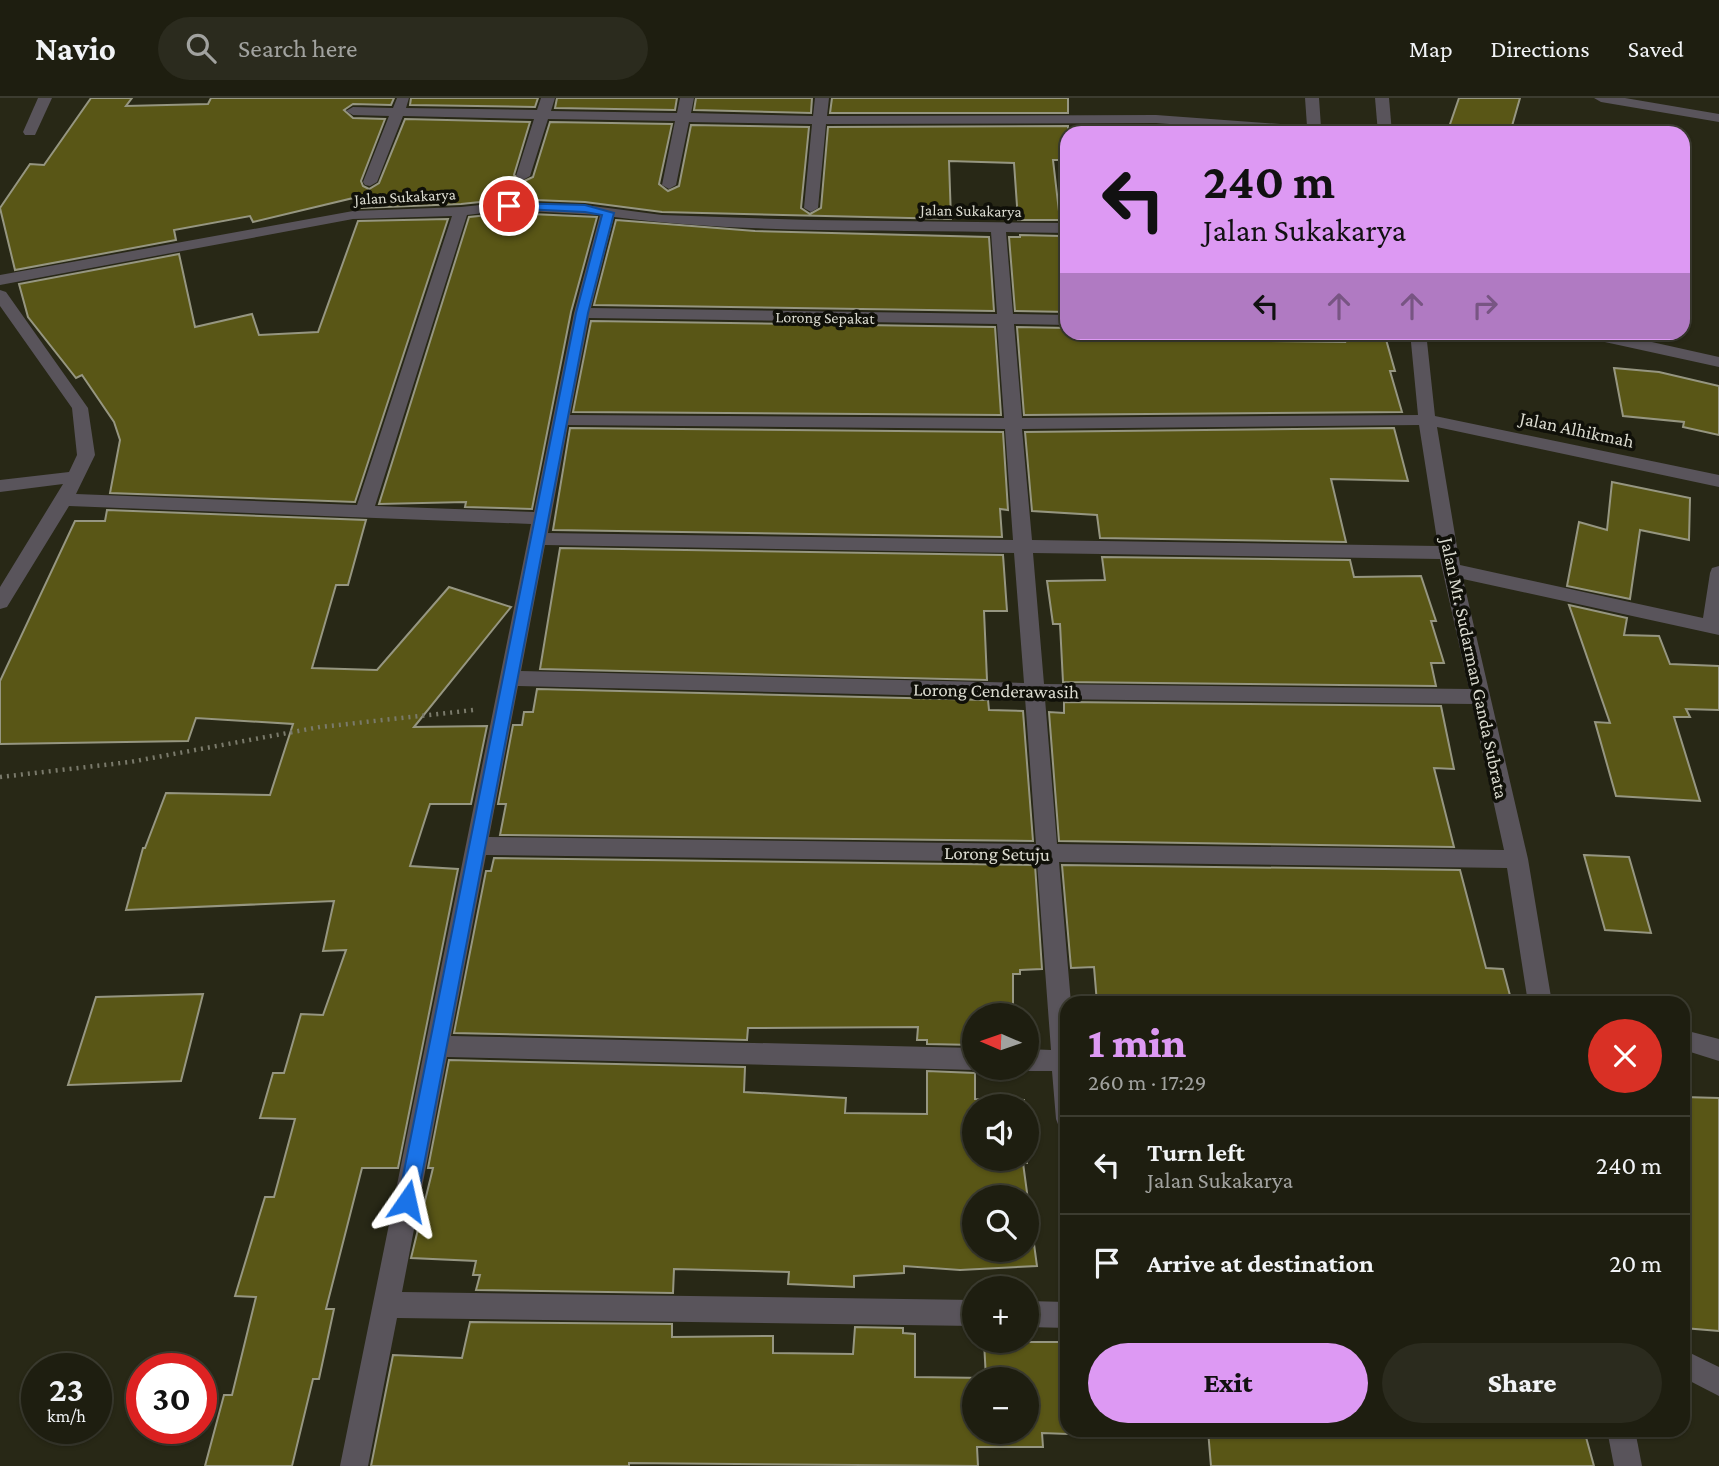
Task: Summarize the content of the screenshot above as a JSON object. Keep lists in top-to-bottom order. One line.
{"streets":{"street":["Jalan Sukakarya","Lorong Sepakat","Jalan Alhikmah","Jalan Mr. Sudarman Ganda Subrata","Lorong Cenderawasih","Lorong Setuju"]},"crossings":[["Jalan Alhikmah","Jalan Mr. Sudarman Ganda Subrata"],["Jalan Mr. Sudarman Ganda Subrata","Lorong Cenderawasih"],["Jalan Mr. Sudarman Ganda Subrata","Lorong Setuju"]],"north":"left","page":{"header":"Navio","search":"Search here","nav":["Map","Directions","Saved"],"turn":["240 m","Jalan Sukakarya"],"heading":["1 min","260 m · 17:29"],"map_buttons":["+","−"],"list":[{"name":"Turn left","note":"Jalan Sukakarya","value":"240 m"},{"name":"Arrive at destination","value":"20 m"}],"buttons":["Exit","Share"],"speed":"23 km/h","limit":"30"}}
